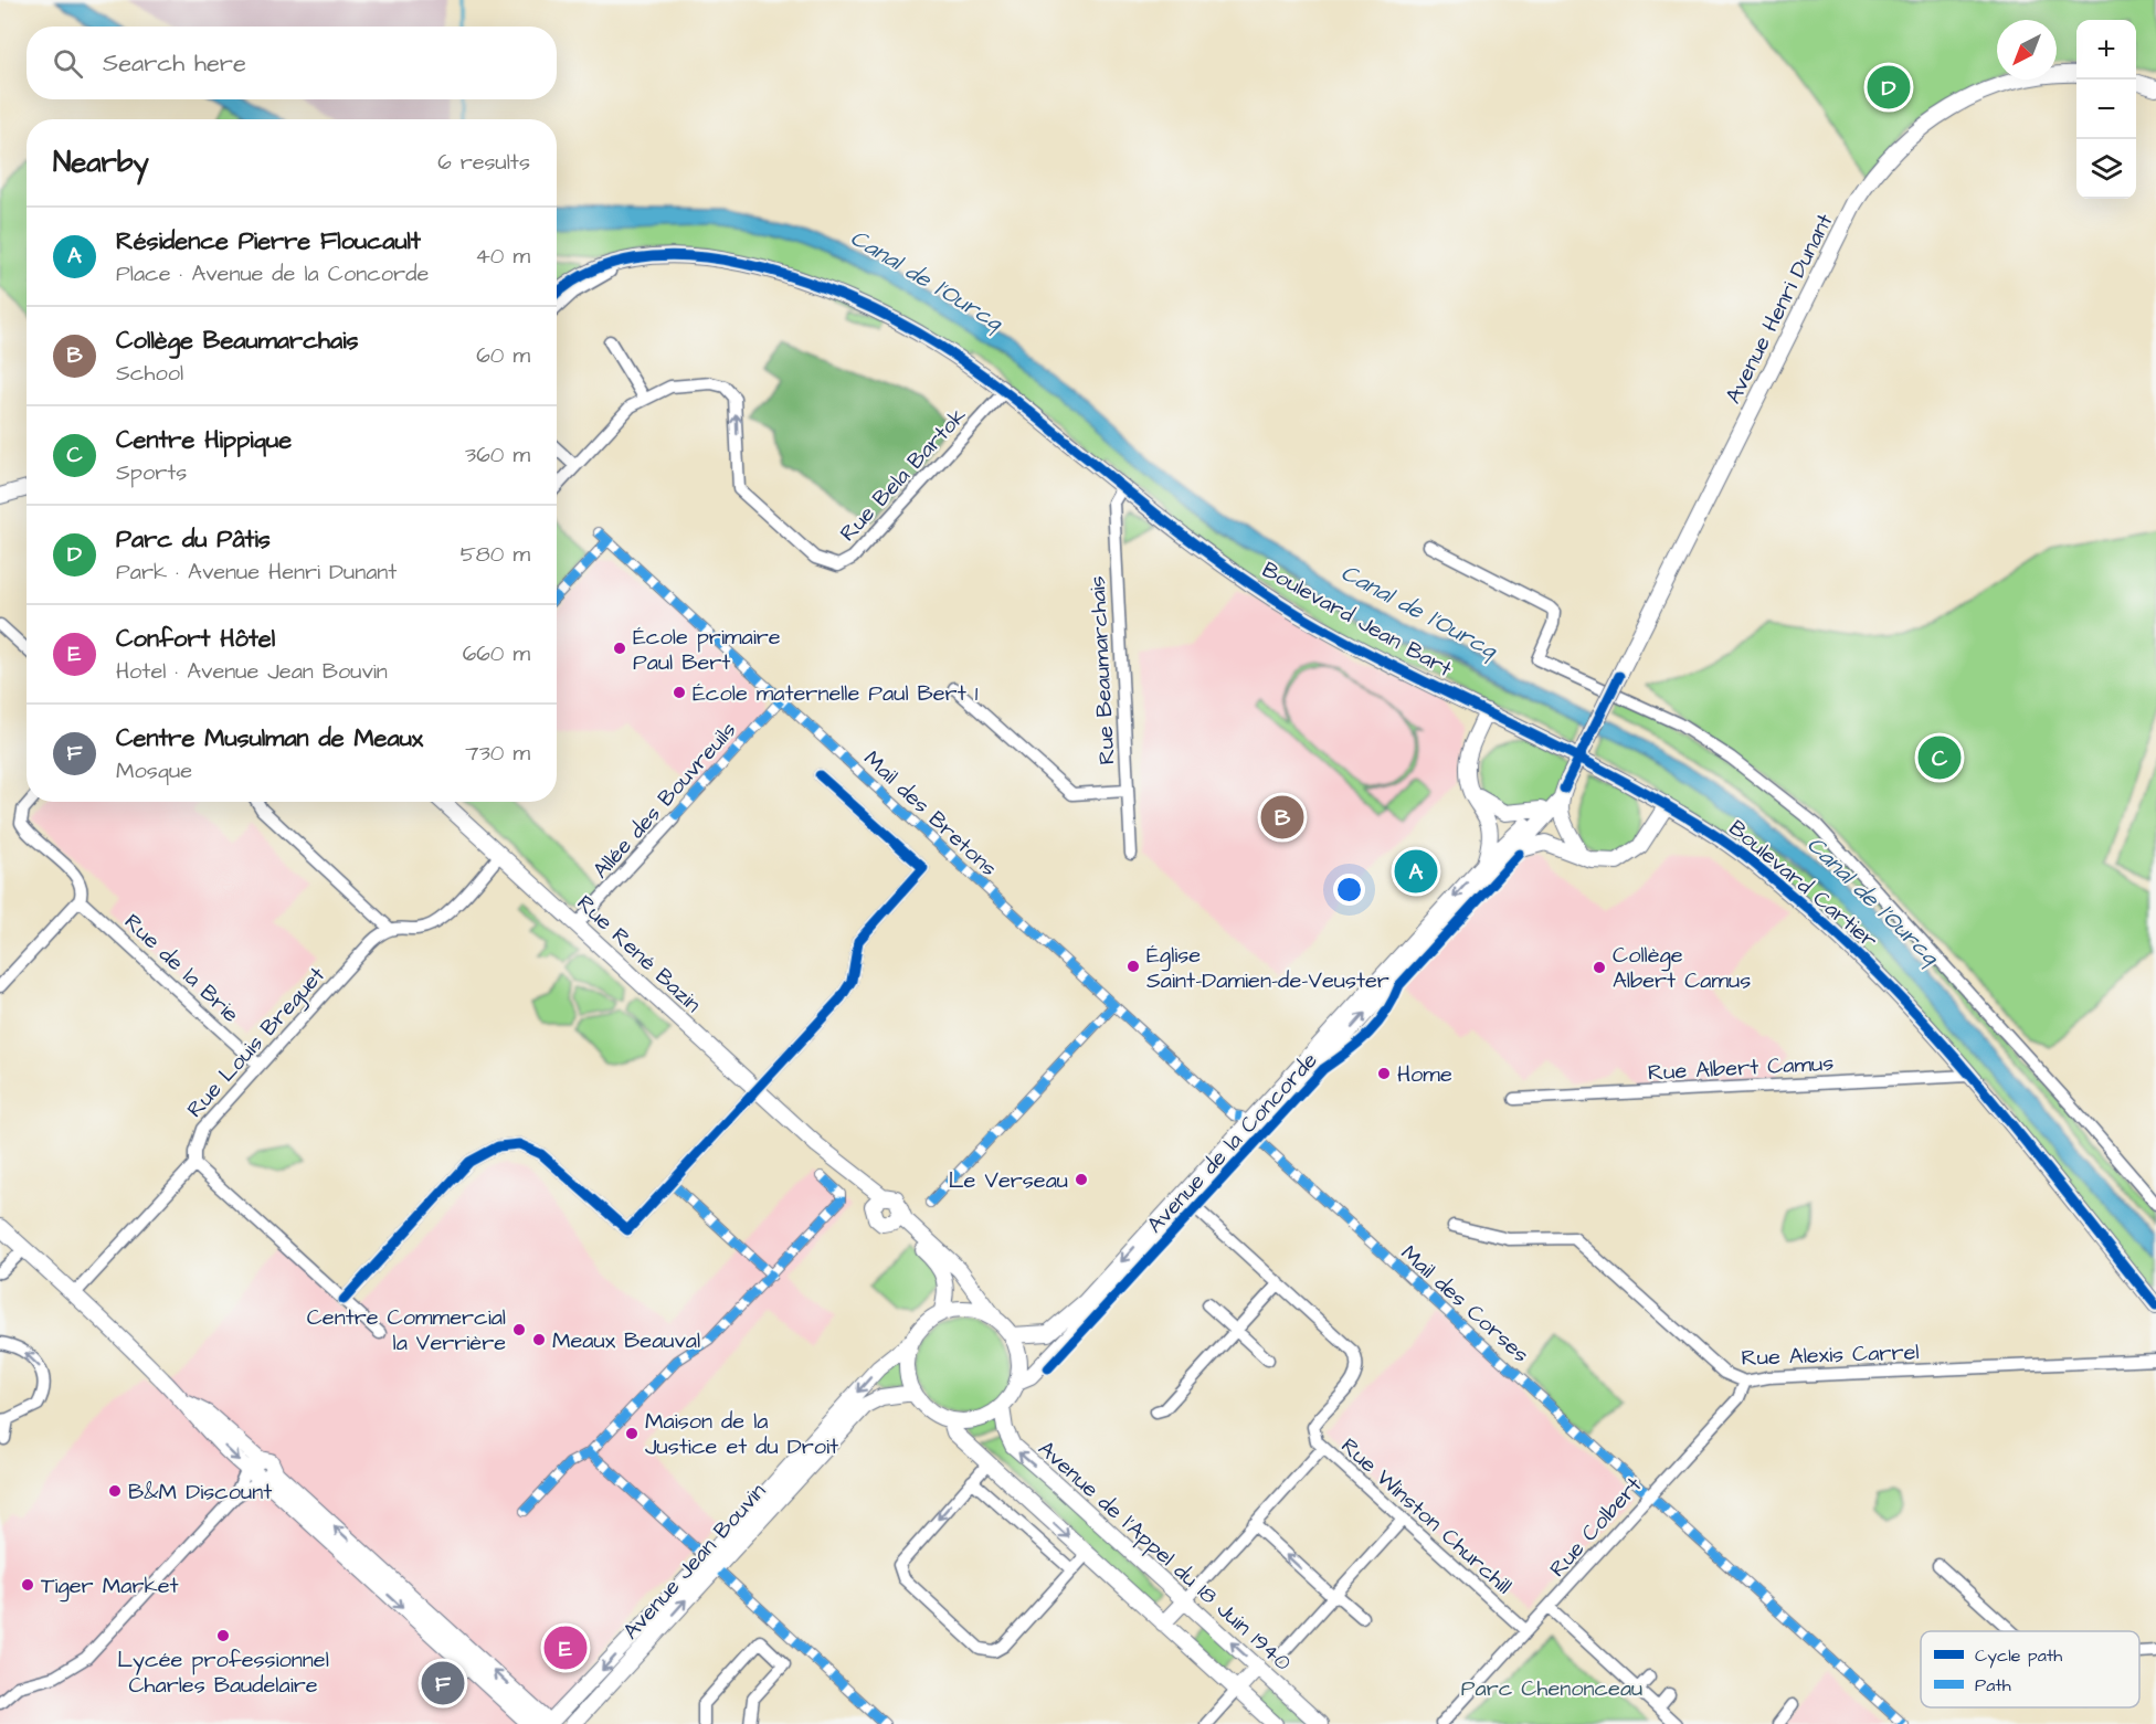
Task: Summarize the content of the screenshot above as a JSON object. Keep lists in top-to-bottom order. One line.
{"streets":{"street":["Avenue Henri Dunant","Rue Bela Bartok","Boulevard Jean Bart","Rue Beaumarchais","Allée des Bouvreuils","Mail des Bretons","Boulevard Cartier","Rue René Bazin","Rue de la Brie","Rue Louis Breguet","Rue Albert Camus","Avenue de la Concorde","Mail des Corses","Rue Alexis Carrel","Rue Winston Churchill","Rue Colbert","Avenue de l'Appel du 18 Juin 1940","Avenue Jean Bouvin"]},"crossings":[["Avenue Henri Dunant","Avenue de la Concorde"],["Rue Bela Bartok","Boulevard Jean Bart"],["Boulevard Jean Bart","Rue Beaumarchais"],["Boulevard Jean Bart","Boulevard Cartier"],["Allée des Bouvreuils","Mail des Bretons"],["Allée des Bouvreuils","Rue René Bazin"],["Boulevard Cartier","Rue Albert Camus"],["Rue de la Brie","Rue Louis Breguet"],["Avenue de la Concorde","Rue Winston Churchill"],["Avenue de la Concorde","Avenue de l'Appel du 18 Juin 1940"],["Avenue de la Concorde","Avenue Jean Bouvin"],["Rue Alexis Carrel","Rue Colbert"],["Rue Winston Churchill","Rue Colbert"],["Avenue de l'Appel du 18 Juin 1940","Avenue Jean Bouvin"]],"water":["Canal de l'Ourcq"],"parks":["Parc Chenonceau"],"places":["École primaire Paul Bert","École maternelle Paul Bert 1","Église Saint-Damien-de-Veuster","Collège Albert Camus","Home","Le Verseau","Centre Commercial la Verrière","Meaux Beauval","Maison de la Justice et du Droit","B&M Discount","Tiger Market","Lycée professionnel Charles Baudelaire"],"legend":["Cycle path","Path"],"north":"bottom left","page":{"map_buttons":["+","−"],"search":"Search here","pins":["D","C","B","A","E","F"],"heading":["Nearby","6 results"],"list":[{"mark":"A","name":"Résidence Pierre Floucault","note":"Place · Avenue de la Concorde","value":"40 m"},{"mark":"B","name":"Collège Beaumarchais","note":"School","value":"60 m"},{"mark":"C","name":"Centre Hippique","note":"Sports","value":"360 m"},{"mark":"D","name":"Parc du Pâtis","note":"Park · Avenue Henri Dunant","value":"580 m"},{"mark":"E","name":"Confort Hôtel","note":"Hotel · Avenue Jean Bouvin","value":"660 m"},{"mark":"F","name":"Centre Musulman de Meaux","note":"Mosque","value":"730 m"}]}}
